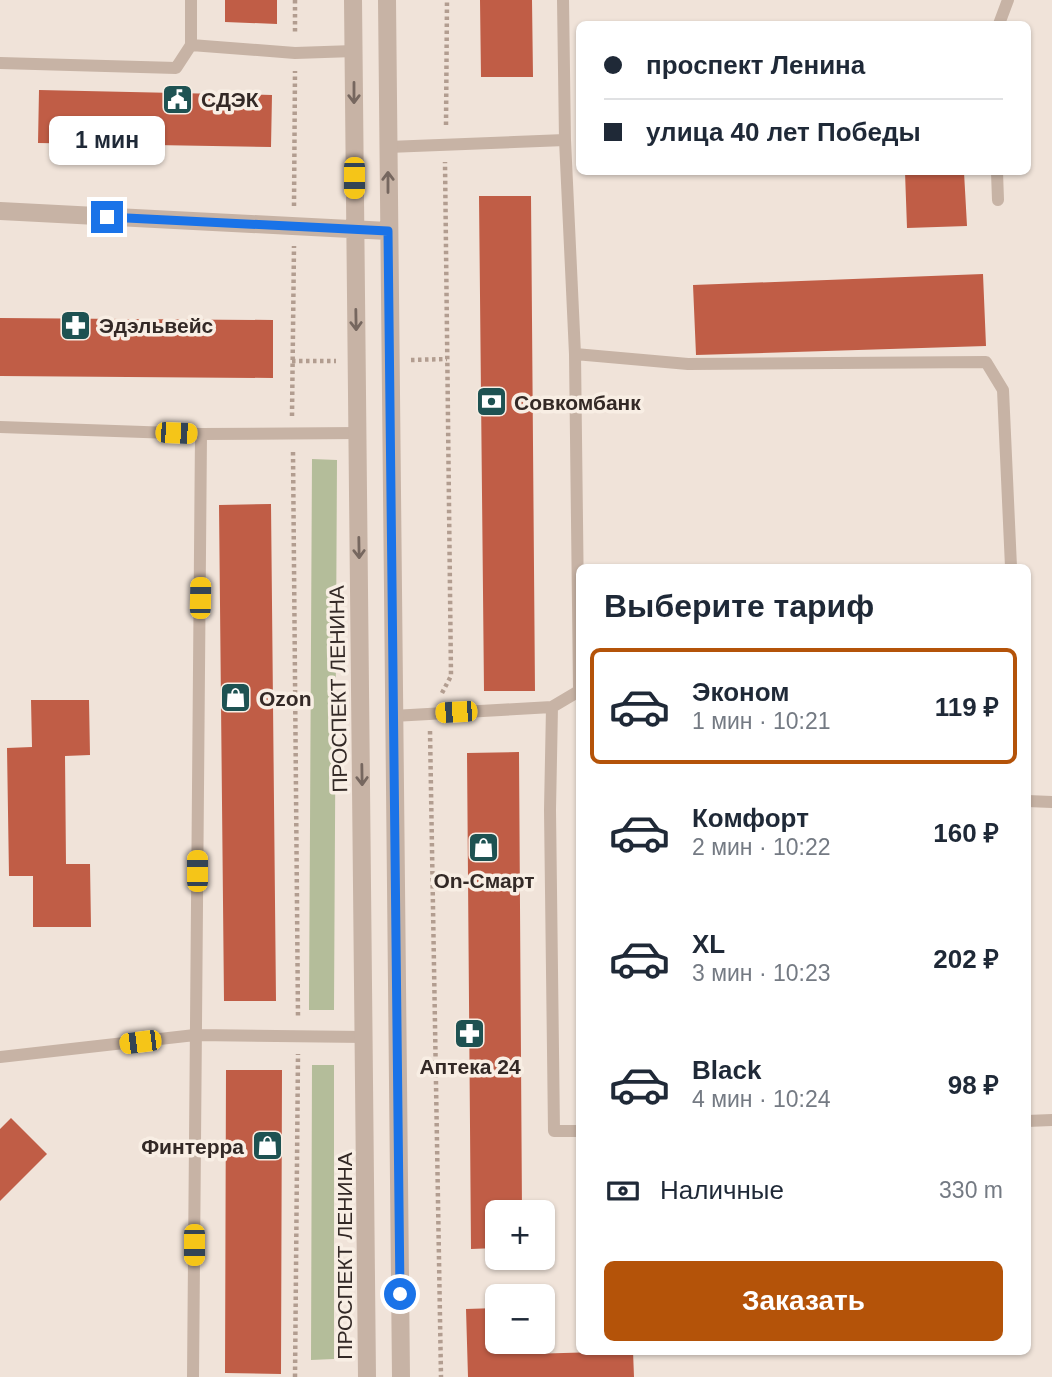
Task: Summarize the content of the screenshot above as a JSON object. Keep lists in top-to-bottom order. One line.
{"streets":{"street":["ПРОСПЕКТ ЛЕНИНА"]},"places":{"public building":["СДЭК"],"pharmacy":["Эдэльвейс","Аптека 24"],"bank":["Совкомбанк"],"shop":["Ozon","On-Смарт","Финтерра"]},"page":{"banner":["проспект Ленина","улица 40 лет Победы"],"bubble":"1 мин","heading":"Выберите тариф","list":[{"name":"Эконом","note":"1 мин · 10:21","value":"119 ₽"},{"name":"Комфорт","note":"2 мин · 10:22","value":"160 ₽"},{"name":"XL","note":"3 мин · 10:23","value":"202 ₽"},{"name":"Black","note":"4 мин · 10:24","value":"98 ₽"}],"pay":["Наличные","330 m"],"map_buttons":["+","−"],"buttons":"Заказать"}}
